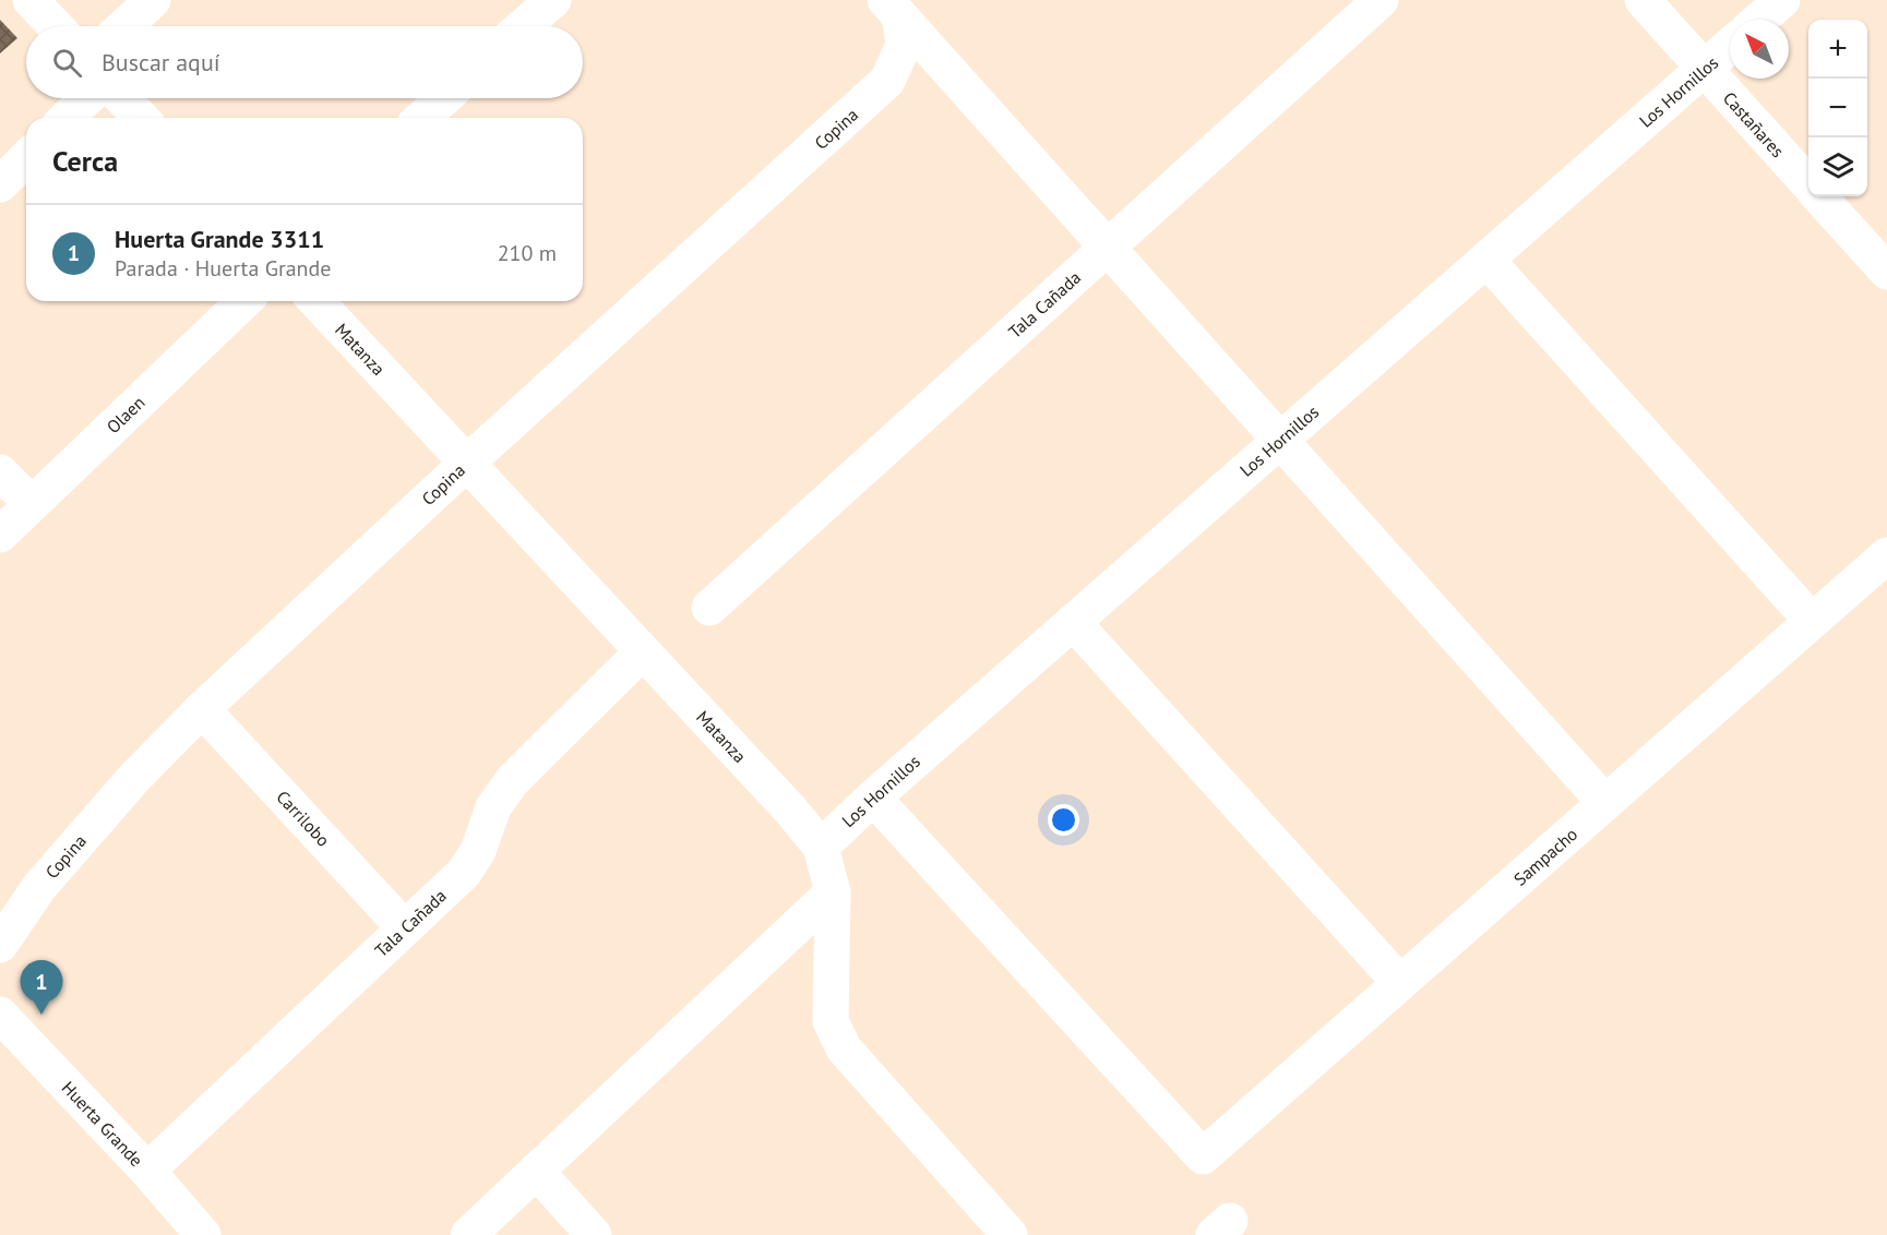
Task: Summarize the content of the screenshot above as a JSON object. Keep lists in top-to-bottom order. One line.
{"streets":{"street":["Los Hornillos","Castañares","Copina","Tala Cañada","Matanza","Olaen","Carrilobo","Sampacho","Huerta Grande"]},"crossings":[["Los Hornillos","Castañares"],["Los Hornillos","Matanza"],["Los Hornillos","Sampacho"],["Copina","Matanza"],["Copina","Carrilobo"],["Tala Cañada","Matanza"],["Tala Cañada","Carrilobo"],["Tala Cañada","Huerta Grande"]],"north":"top left","page":{"map_buttons":["+","−"],"search":"Buscar aquí","heading":"Cerca","list":[{"mark":"1","name":"Huerta Grande 3311","note":"Parada · Huerta Grande","value":"210 m"}],"pins":"1"}}
